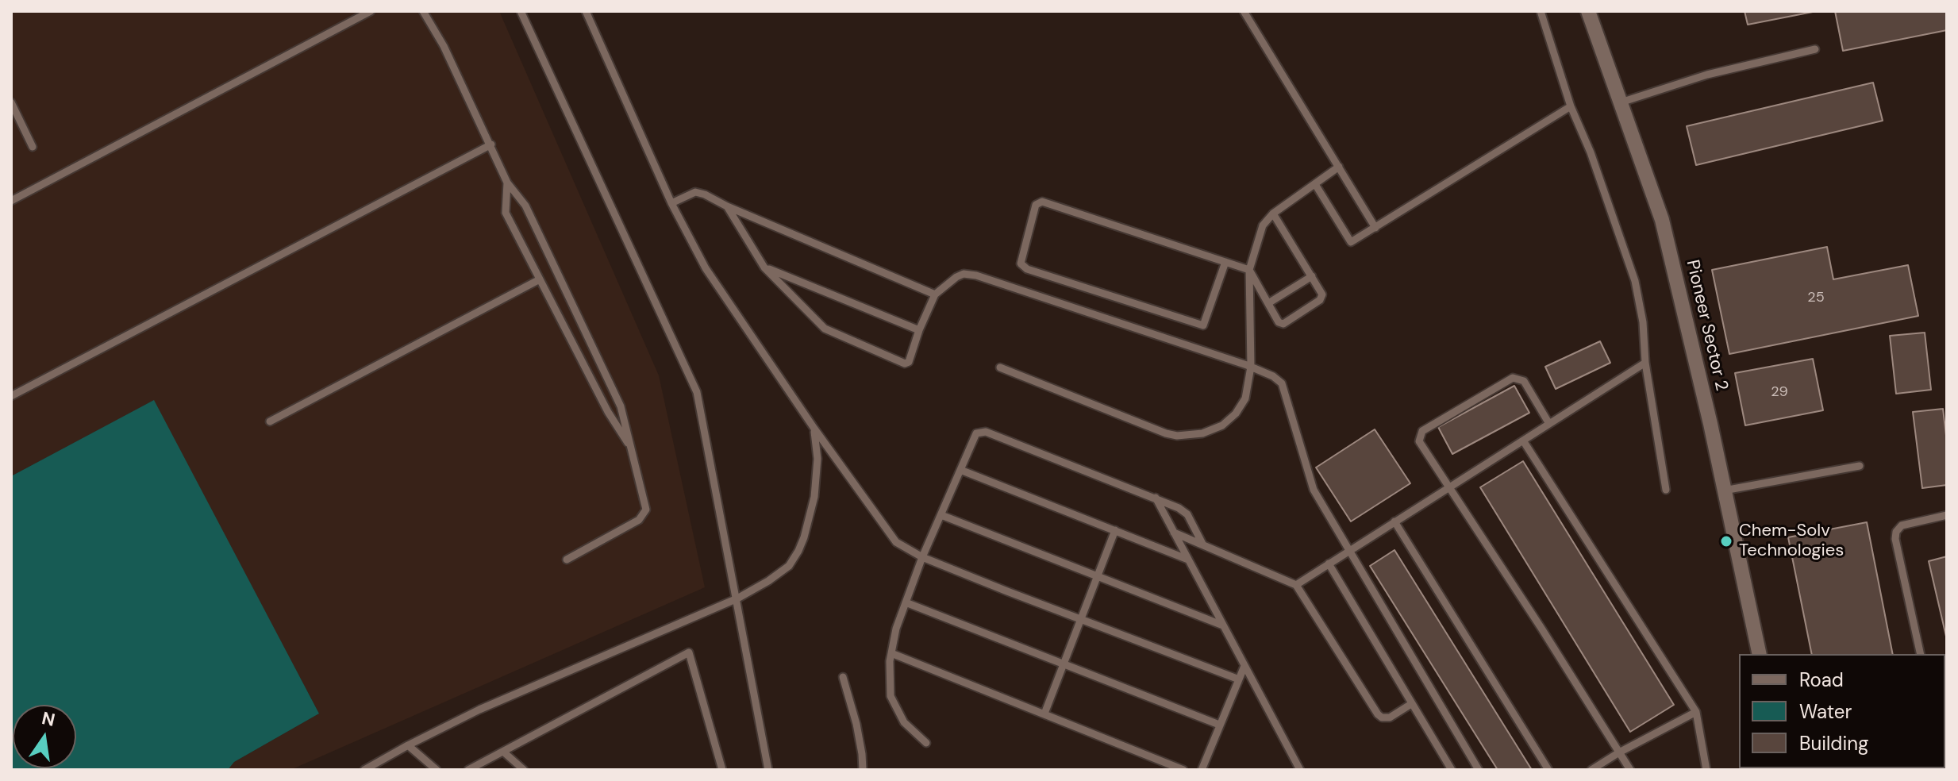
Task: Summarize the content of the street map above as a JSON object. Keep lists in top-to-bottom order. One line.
{"streets":{"street":["Pioneer Sector 2"]},"places":["Chem-Solv Technologies"],"house_numbers":["25","29"],"legend":["Road","Water","Building"],"north":"top"}
